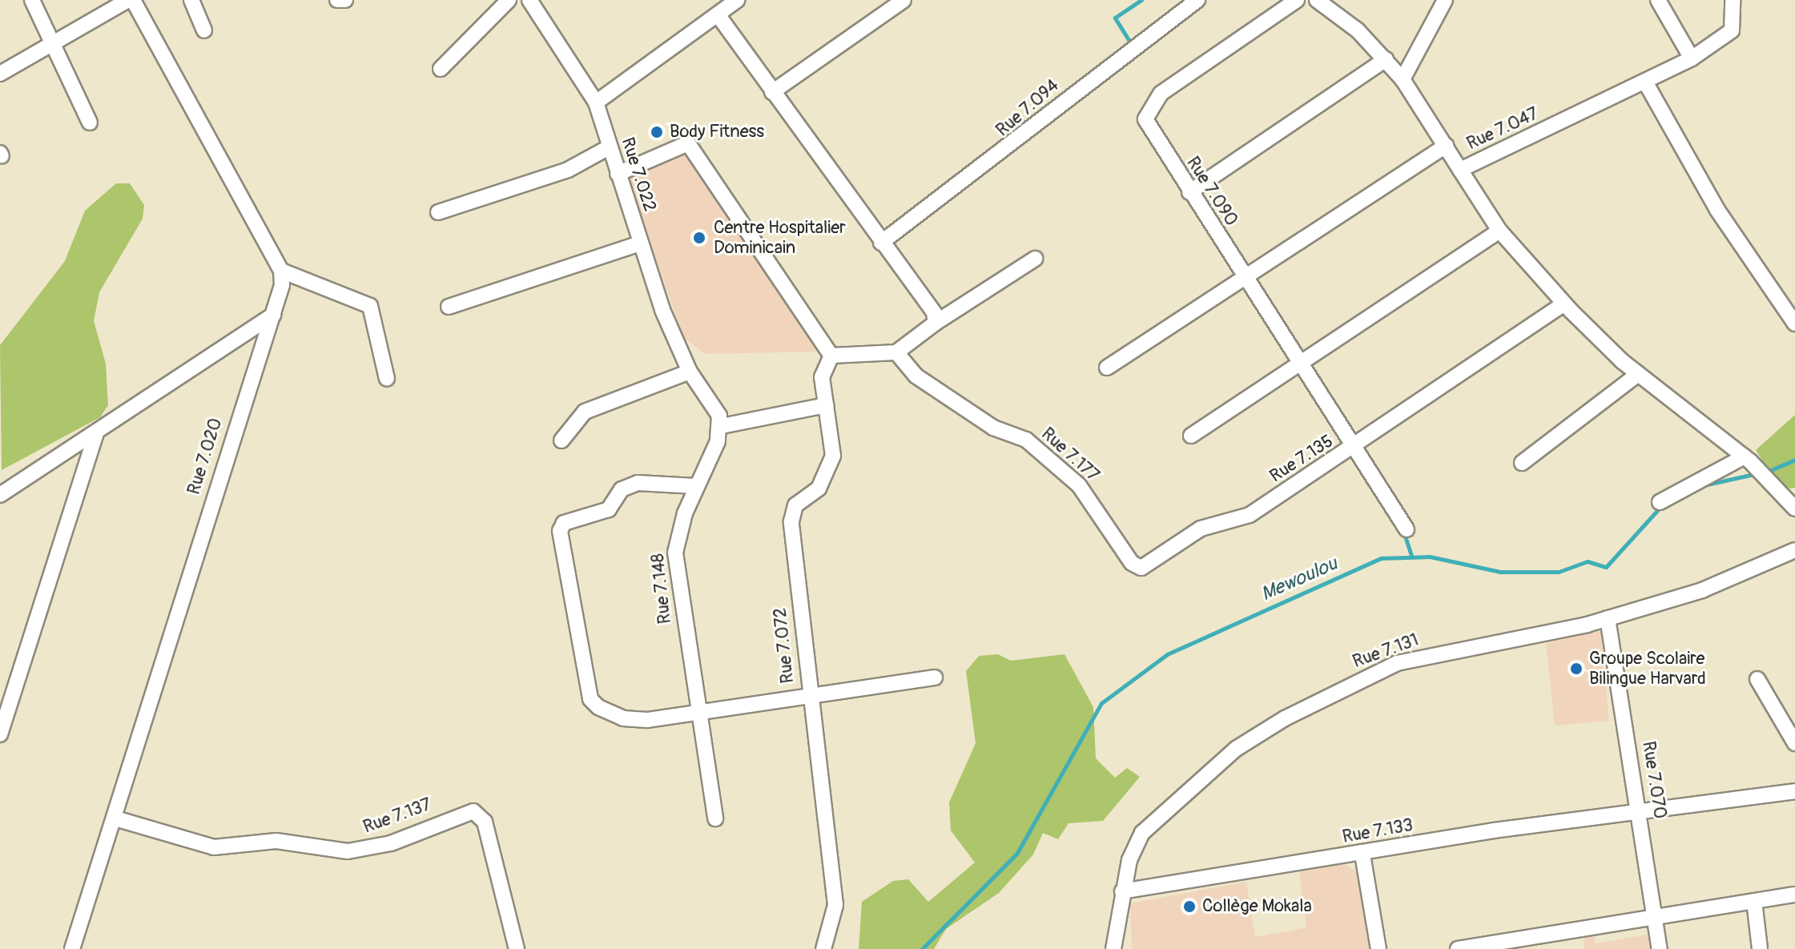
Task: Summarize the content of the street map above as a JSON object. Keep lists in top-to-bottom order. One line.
{"streets":{"street":["Rue 7.094","Rue 7.047","Rue 7.022","Rue 7.090","Rue 7.177","Rue 7.020","Rue 7.135","Rue 7.148","Rue 7.072","Rue 7.131","Rue 7.070","Rue 7.137","Rue 7.133"]},"crossings":[["Rue 7.090","Rue 7.135"],["Rue 7.177","Rue 7.135"],["Rue 7.020","Rue 7.137"],["Rue 7.131","Rue 7.070"],["Rue 7.131","Rue 7.133"],["Rue 7.070","Rue 7.133"]],"water":["Mewoulou"],"places":["Body Fitness","Centre Hospitalier Dominicain","Groupe Scolaire Bilingue Harvard","Collège Mokala"]}
